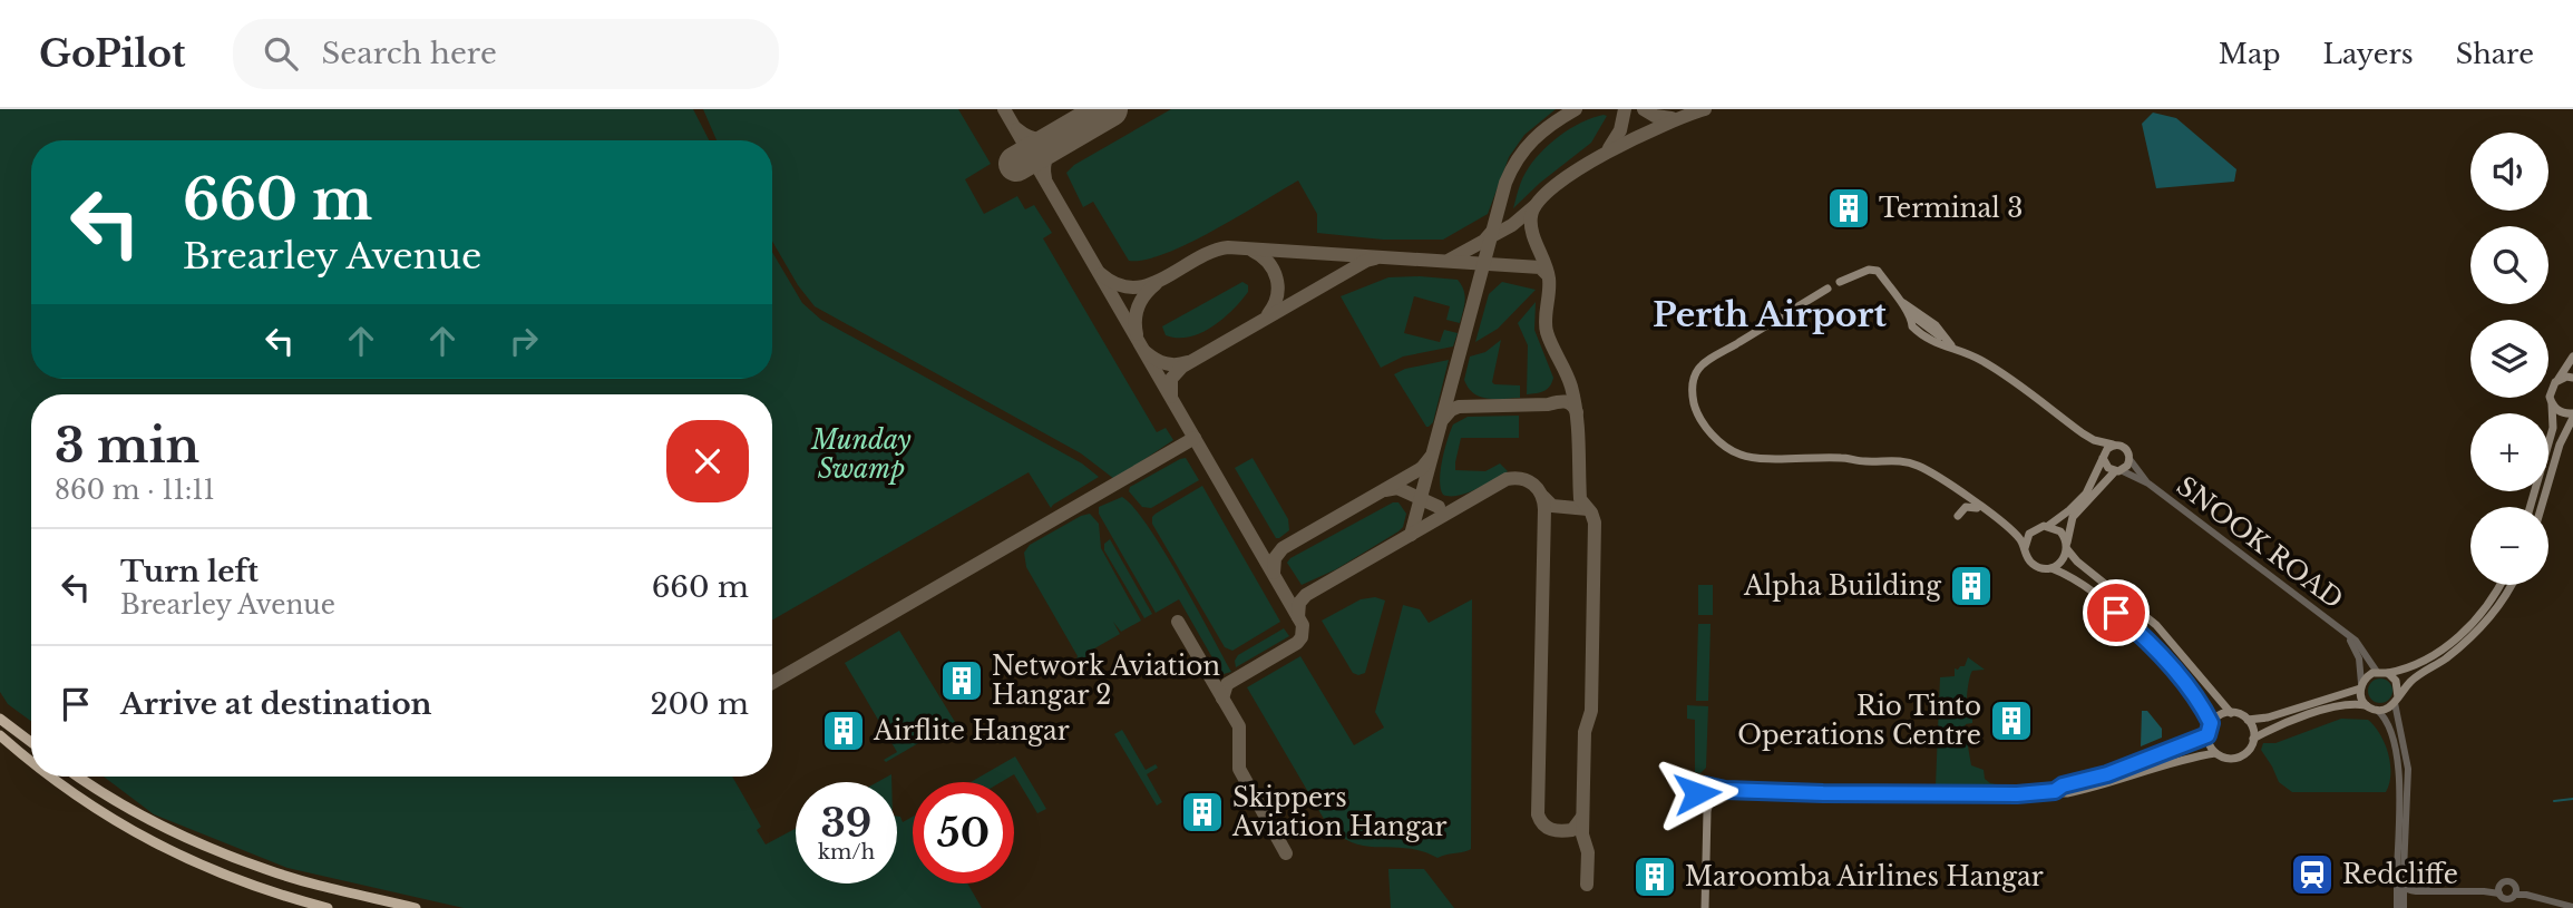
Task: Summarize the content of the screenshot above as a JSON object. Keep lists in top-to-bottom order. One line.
{"streets":{"street":["SNOOK ROAD"]},"districts":["Perth Airport"],"parks":["Munday Swamp"],"places":{"building":["Terminal 3","Alpha Building","Network Aviation Hangar 2","Rio Tinto Operations Centre","Airflite Hangar","Skippers Aviation Hangar","Maroomba Airlines Hangar"],"station":["Redcliffe"]},"page":{"header":"GoPilot","search":"Search here","nav":["Map","Layers","Share"],"map_buttons":["+","−"],"turn":["660 m","Brearley Avenue"],"heading":["3 min","860 m · 11:11"],"list":[{"name":"Turn left","note":"Brearley Avenue","value":"660 m"},{"name":"Arrive at destination","value":"200 m"}],"speed":"39 km/h","limit":"50"}}
